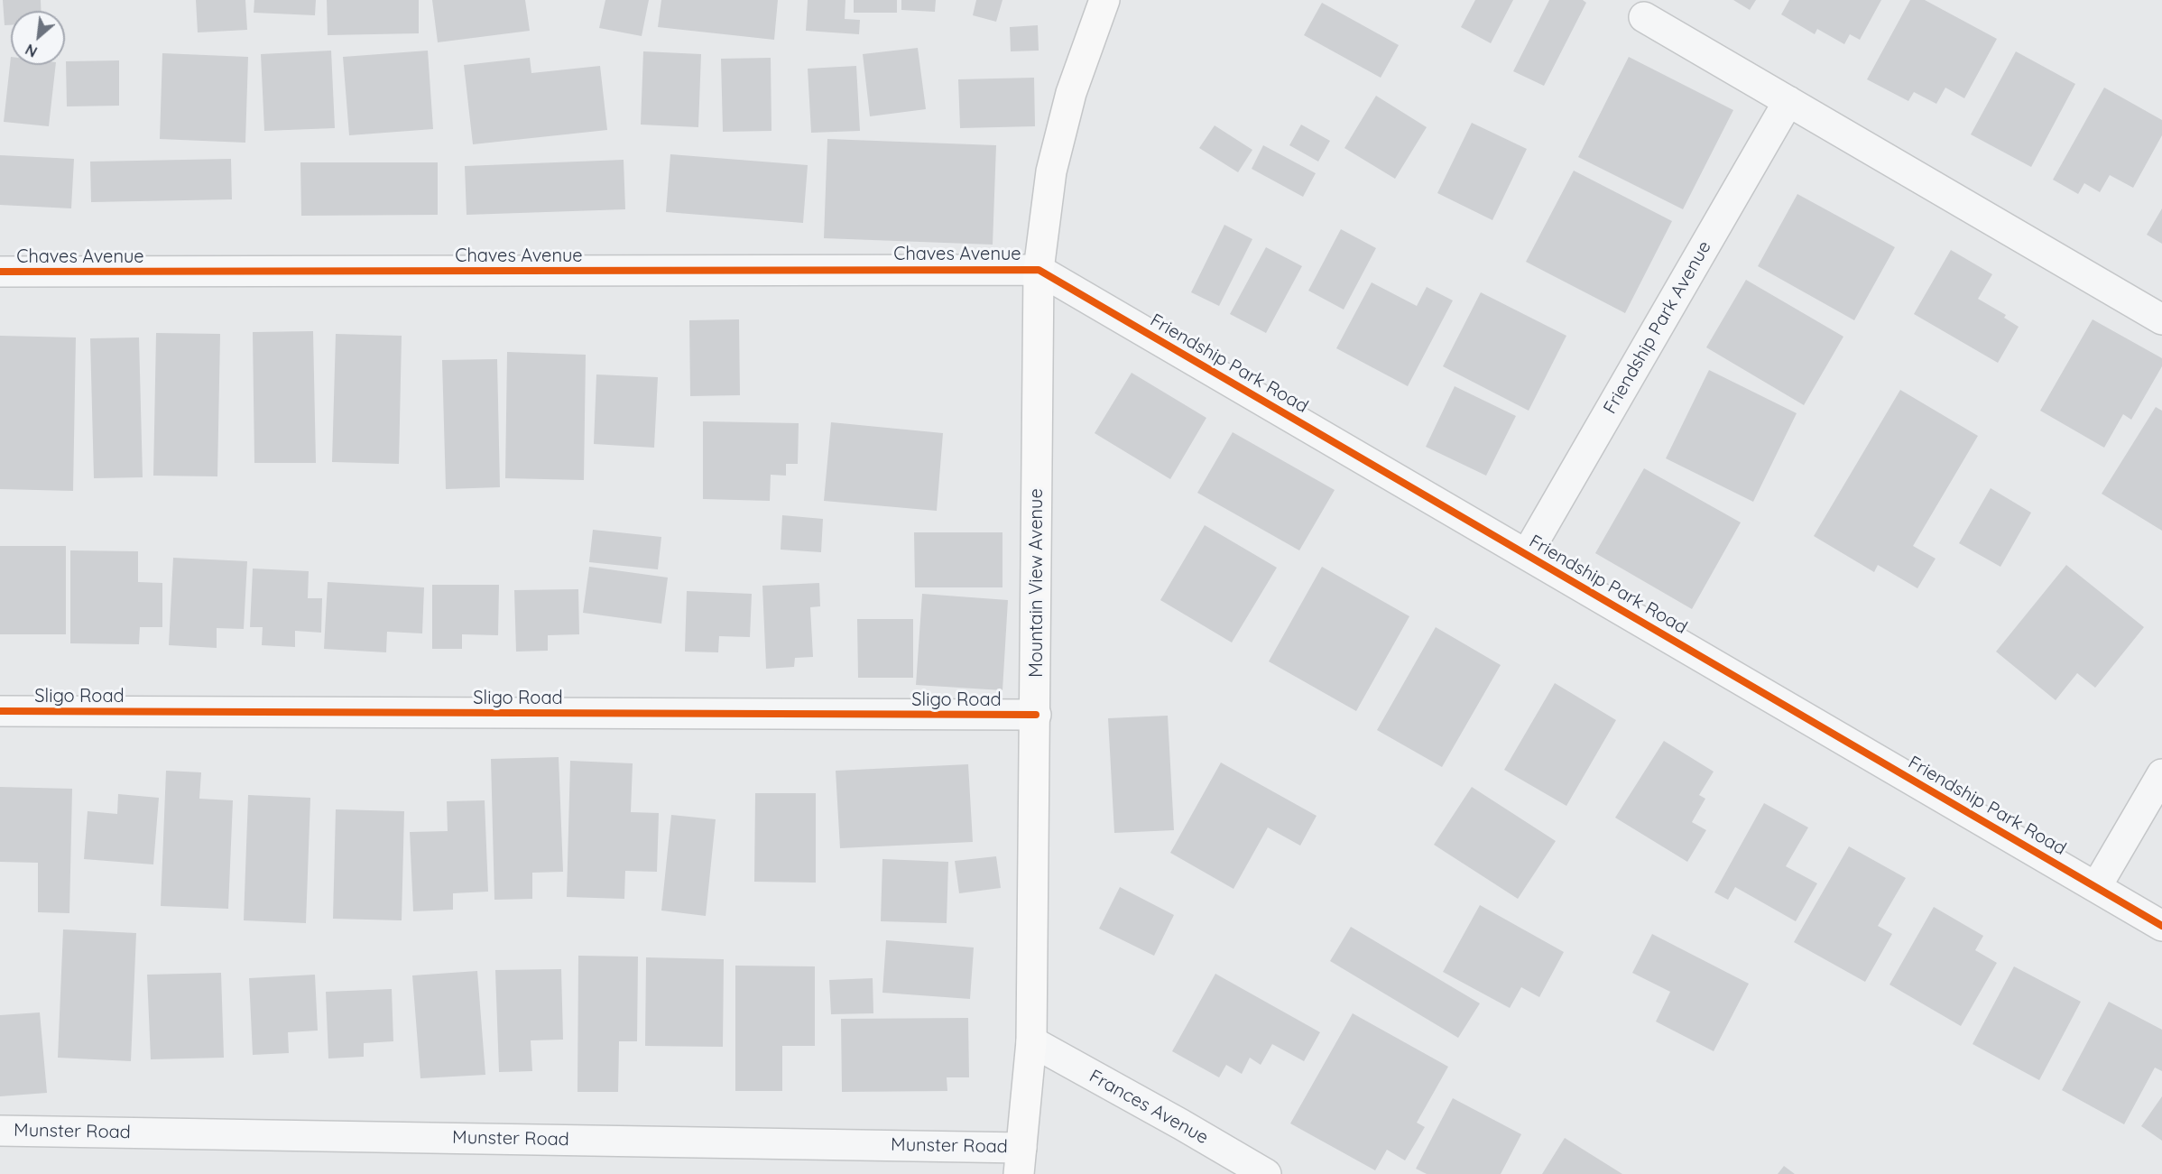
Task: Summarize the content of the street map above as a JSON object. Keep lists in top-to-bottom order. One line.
{"streets":{"main road":["Mountain View Avenue"],"street":["Chaves Avenue","Friendship Park Avenue","Friendship Park Road","Sligo Road","Frances Avenue","Munster Road"]},"crossings":[["Chaves Avenue","Friendship Park Road"],["Chaves Avenue","Mountain View Avenue"],["Friendship Park Avenue","Friendship Park Road"],["Friendship Park Road","Mountain View Avenue"],["Mountain View Avenue","Sligo Road"],["Mountain View Avenue","Frances Avenue"],["Mountain View Avenue","Munster Road"]],"north":"bottom left"}
